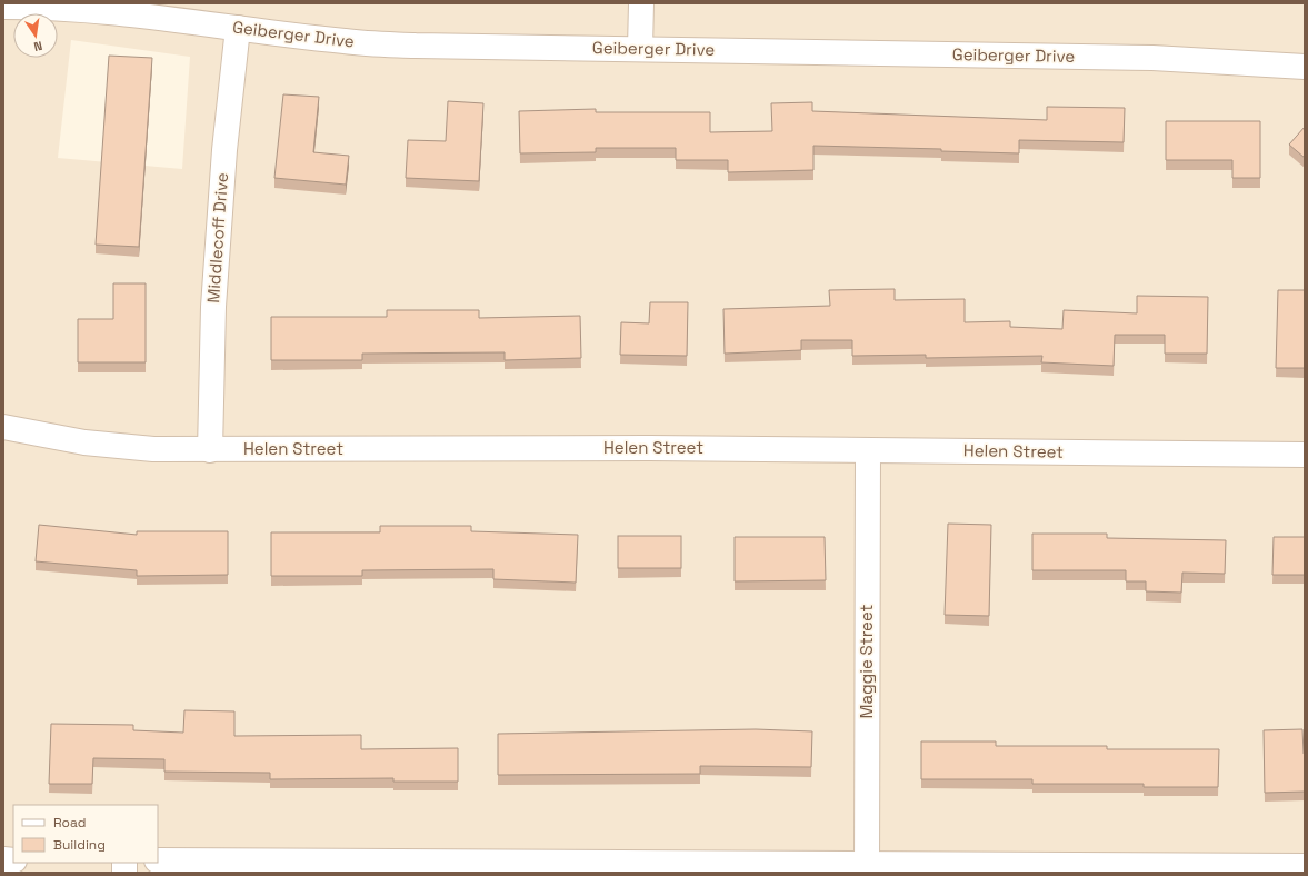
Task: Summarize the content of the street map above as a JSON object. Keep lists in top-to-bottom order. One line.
{"streets":{"street":["Geiberger Drive","Middlecoff Drive","Helen Street","Maggie Street"]},"crossings":[["Geiberger Drive","Middlecoff Drive"],["Middlecoff Drive","Helen Street"],["Helen Street","Maggie Street"]],"legend":["Road","Building"],"north":"bottom"}
